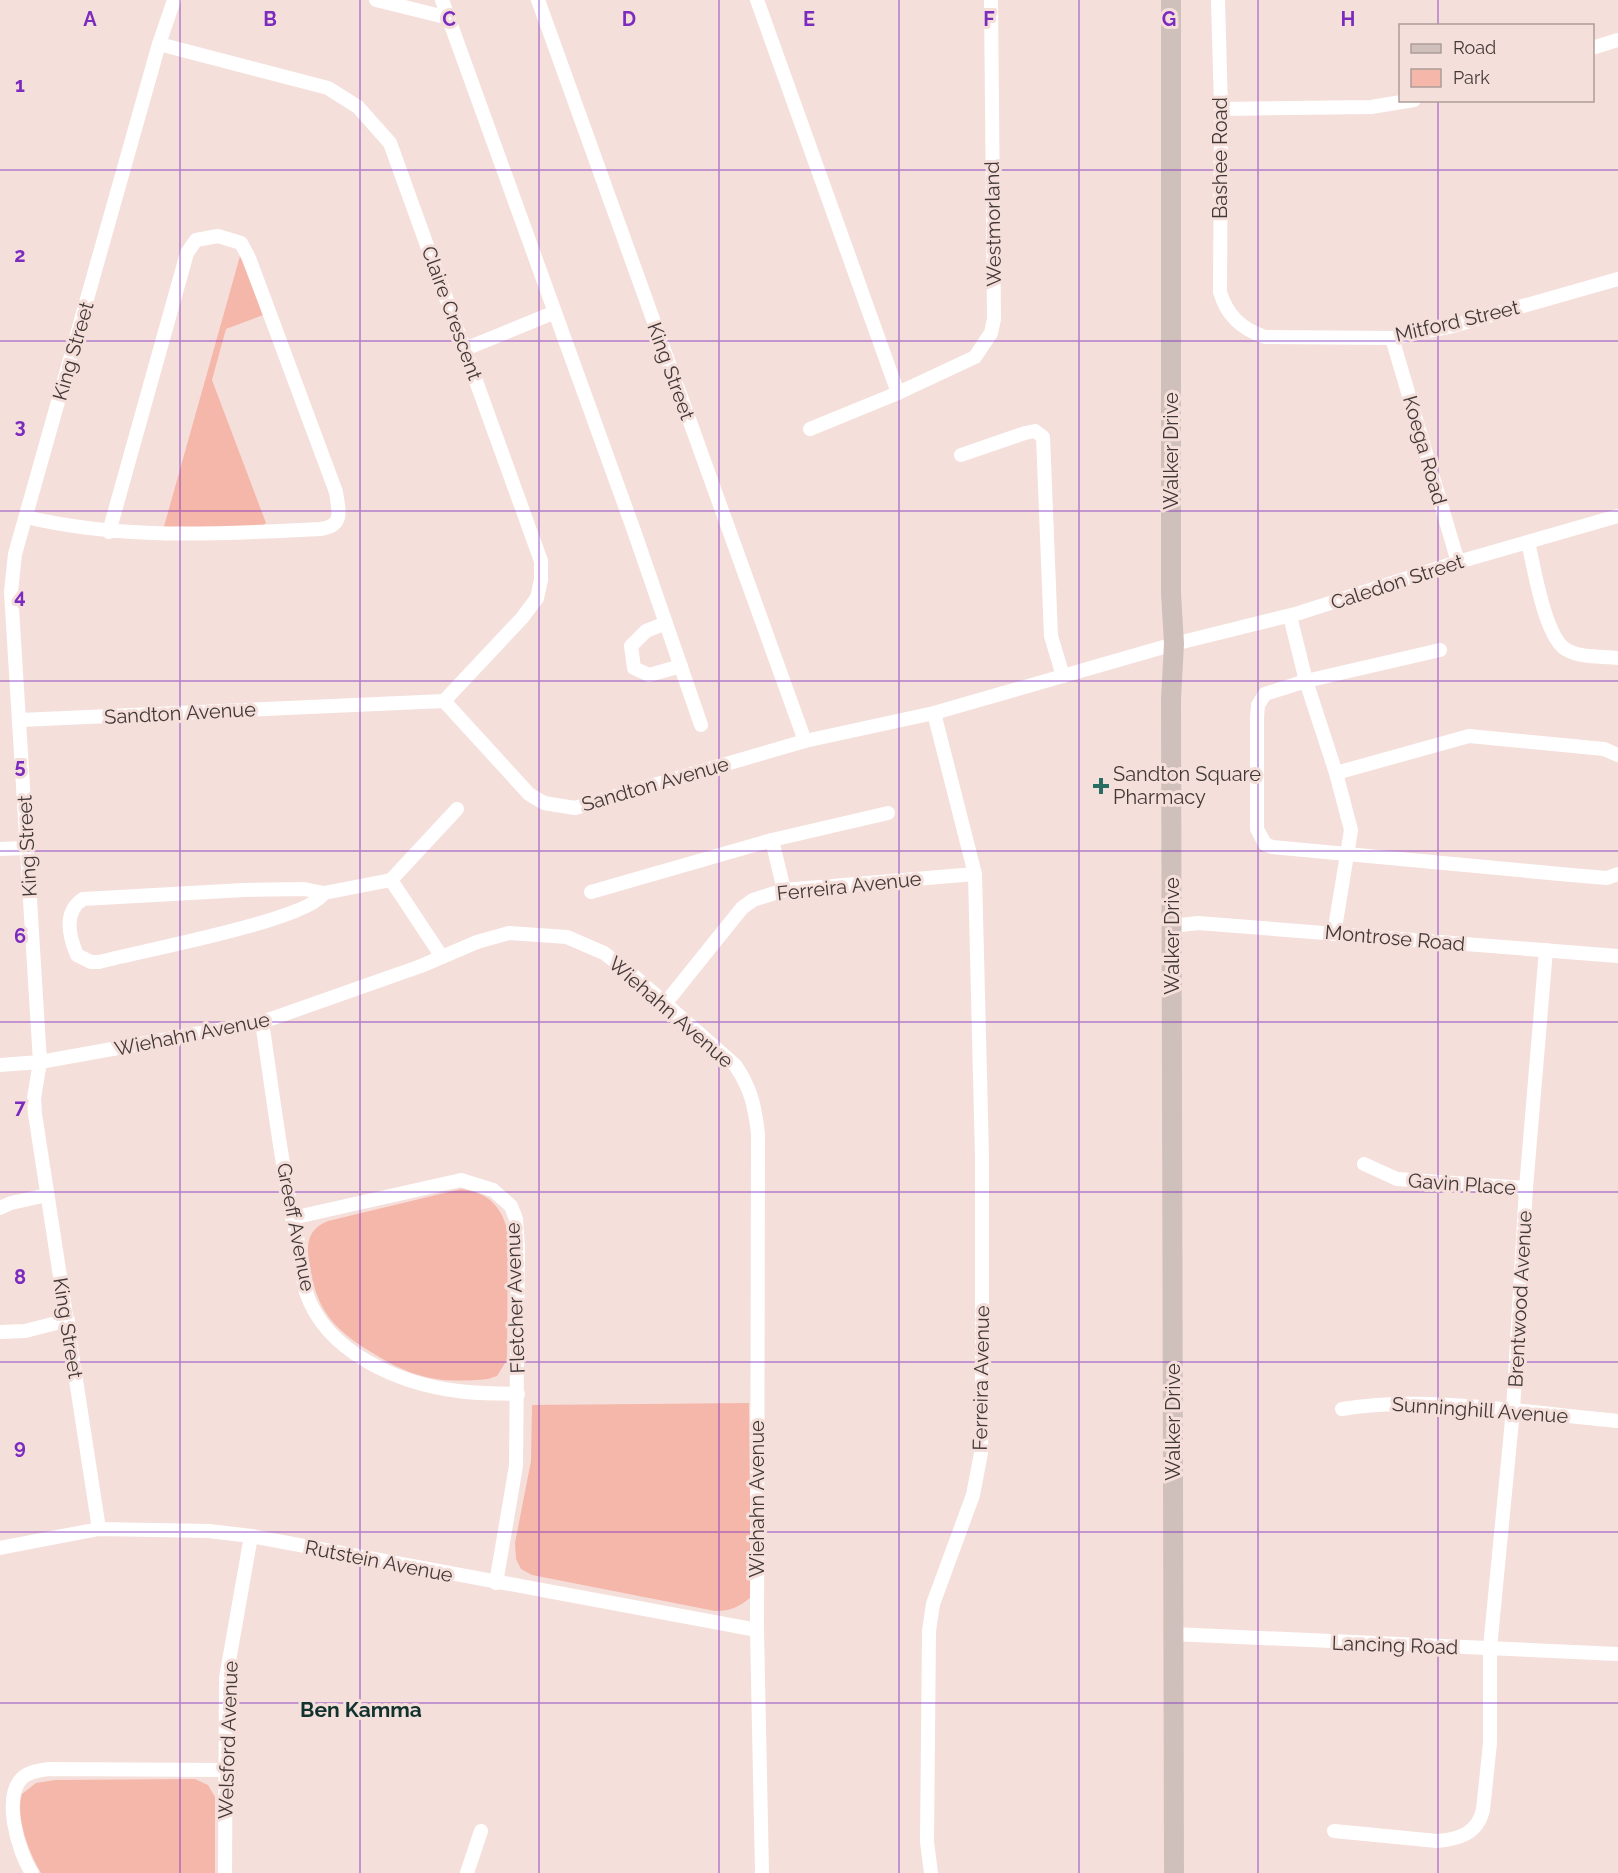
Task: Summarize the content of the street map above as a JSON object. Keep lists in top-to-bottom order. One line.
{"streets":{"street":["Bashee Road","Westmorland","Claire Crescent","Mitford Street","King Street","Koega Road","Walker Drive","Caledon Street","Sandton Avenue","Ferreira Avenue","Montrose Road","Wiehahn Avenue","Gavin Place","Greeff Avenue","Fletcher Avenue","Brentwood Avenue","Sunninghill Avenue","Rutstein Avenue","Lancing Road","Welsford Avenue"]},"crossings":[["Bashee Road","Mitford Street"],["Claire Crescent","King Street"],["Claire Crescent","Sandton Avenue"],["Mitford Street","Koega Road"],["King Street","Sandton Avenue"],["King Street","Wiehahn Avenue"],["King Street","Rutstein Avenue"],["Koega Road","Caledon Street"],["Walker Drive","Caledon Street"],["Walker Drive","Sandton Avenue"],["Walker Drive","Montrose Road"],["Walker Drive","Lancing Road"],["Caledon Street","Sandton Avenue"],["Sandton Avenue","Ferreira Avenue"],["Ferreira Avenue","Wiehahn Avenue"],["Montrose Road","Brentwood Avenue"],["Wiehahn Avenue","Greeff Avenue"],["Wiehahn Avenue","Rutstein Avenue"],["Gavin Place","Brentwood Avenue"],["Greeff Avenue","Fletcher Avenue"],["Fletcher Avenue","Rutstein Avenue"],["Brentwood Avenue","Sunninghill Avenue"],["Brentwood Avenue","Lancing Road"],["Rutstein Avenue","Welsford Avenue"]],"districts":["Ben Kamma"],"places":{"health":["Sandton Square Pharmacy"]},"legend":["Road","Park"],"grid":{"columns":["A","B","C","D","E","F","G","H"],"rows":["1","2","3","4","5","6","7","8","9"]}}
